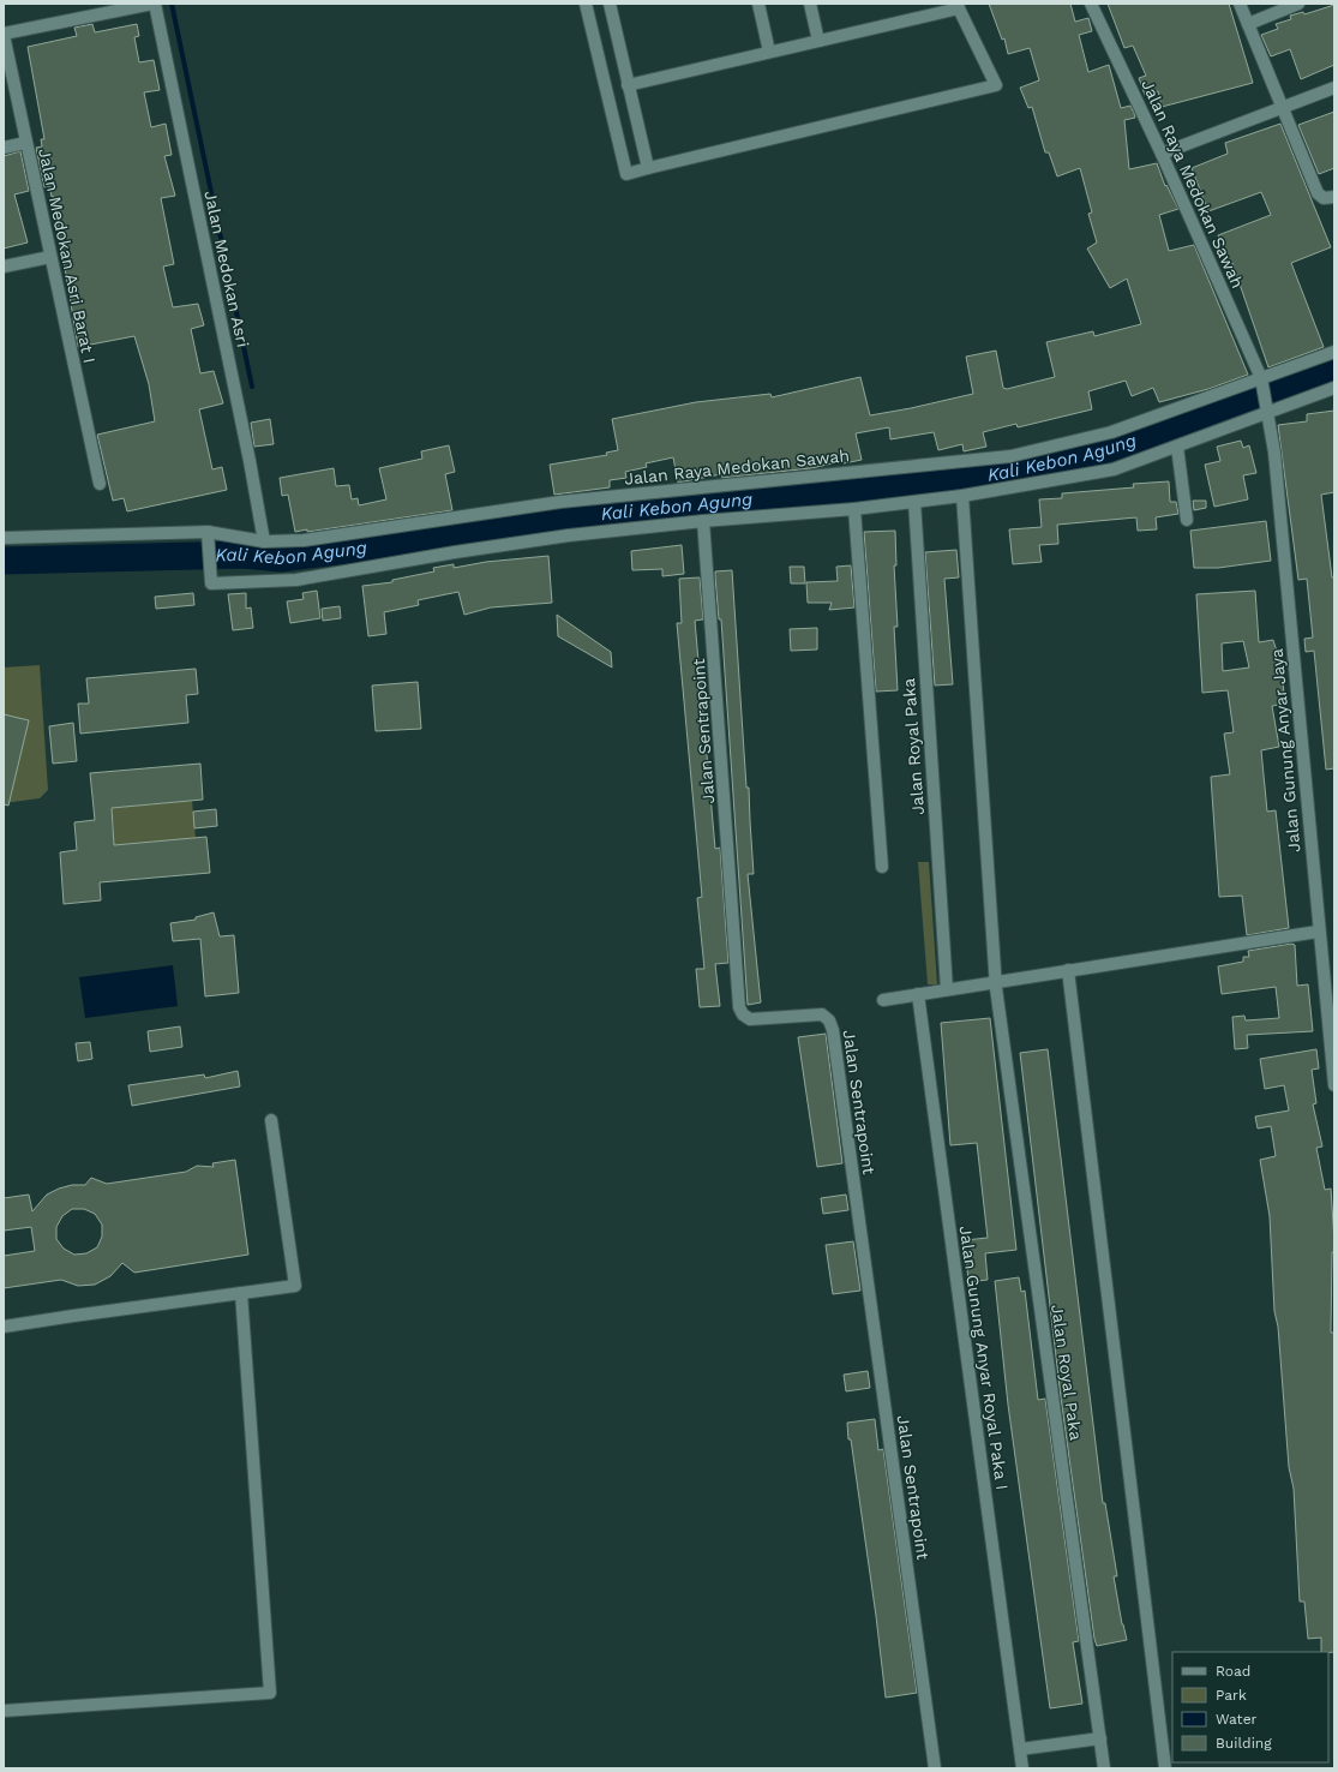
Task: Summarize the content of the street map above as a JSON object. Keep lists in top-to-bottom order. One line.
{"streets":{"street":["Jalan Raya Medokan Sawah","Jalan Medokan Asri Barat I","Jalan Medokan Asri","Jalan Sentrapoint","Jalan Royal Paka","Jalan Gunung Anyar Jaya","Jalan Gunung Anyar Royal Paka I"]},"crossings":[["Jalan Raya Medokan Sawah","Jalan Medokan Asri"],["Jalan Raya Medokan Sawah","Jalan Gunung Anyar Jaya"]],"water":["Kali Kebon Agung"],"legend":["Road","Park","Water","Building"]}
